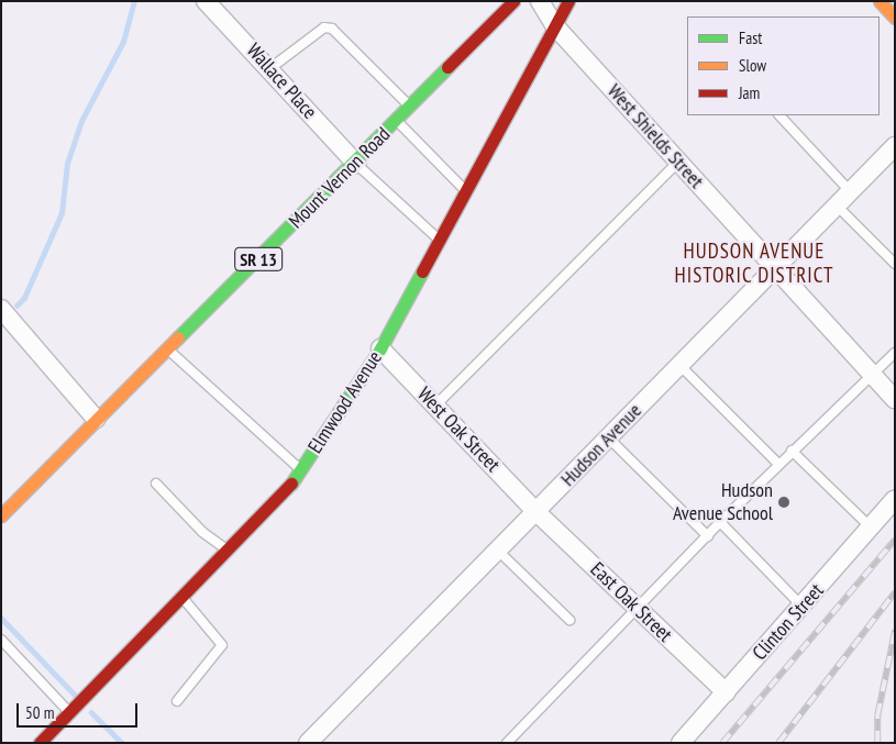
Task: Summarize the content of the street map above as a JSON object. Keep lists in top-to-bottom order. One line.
{"streets":{"main road":["Mount Vernon Road","SR 13","Elmwood Avenue"],"street":["Wallace Place","West Shields Street","West Oak Street","Hudson Avenue","East Oak Street","Clinton Street"]},"crossings":[["Wallace Place","Mount Vernon Road"],["West Shields Street","Elmwood Avenue"],["West Shields Street","Hudson Avenue"],["Elmwood Avenue","West Oak Street"],["West Oak Street","Hudson Avenue"],["West Oak Street","East Oak Street"],["Hudson Avenue","East Oak Street"],["East Oak Street","Clinton Street"]],"districts":["HUDSON AVENUE HISTORIC DISTRICT"],"places":["Hudson Avenue School"],"legend":["Fast","Slow","Jam"],"scale_bar":"50 m"}
